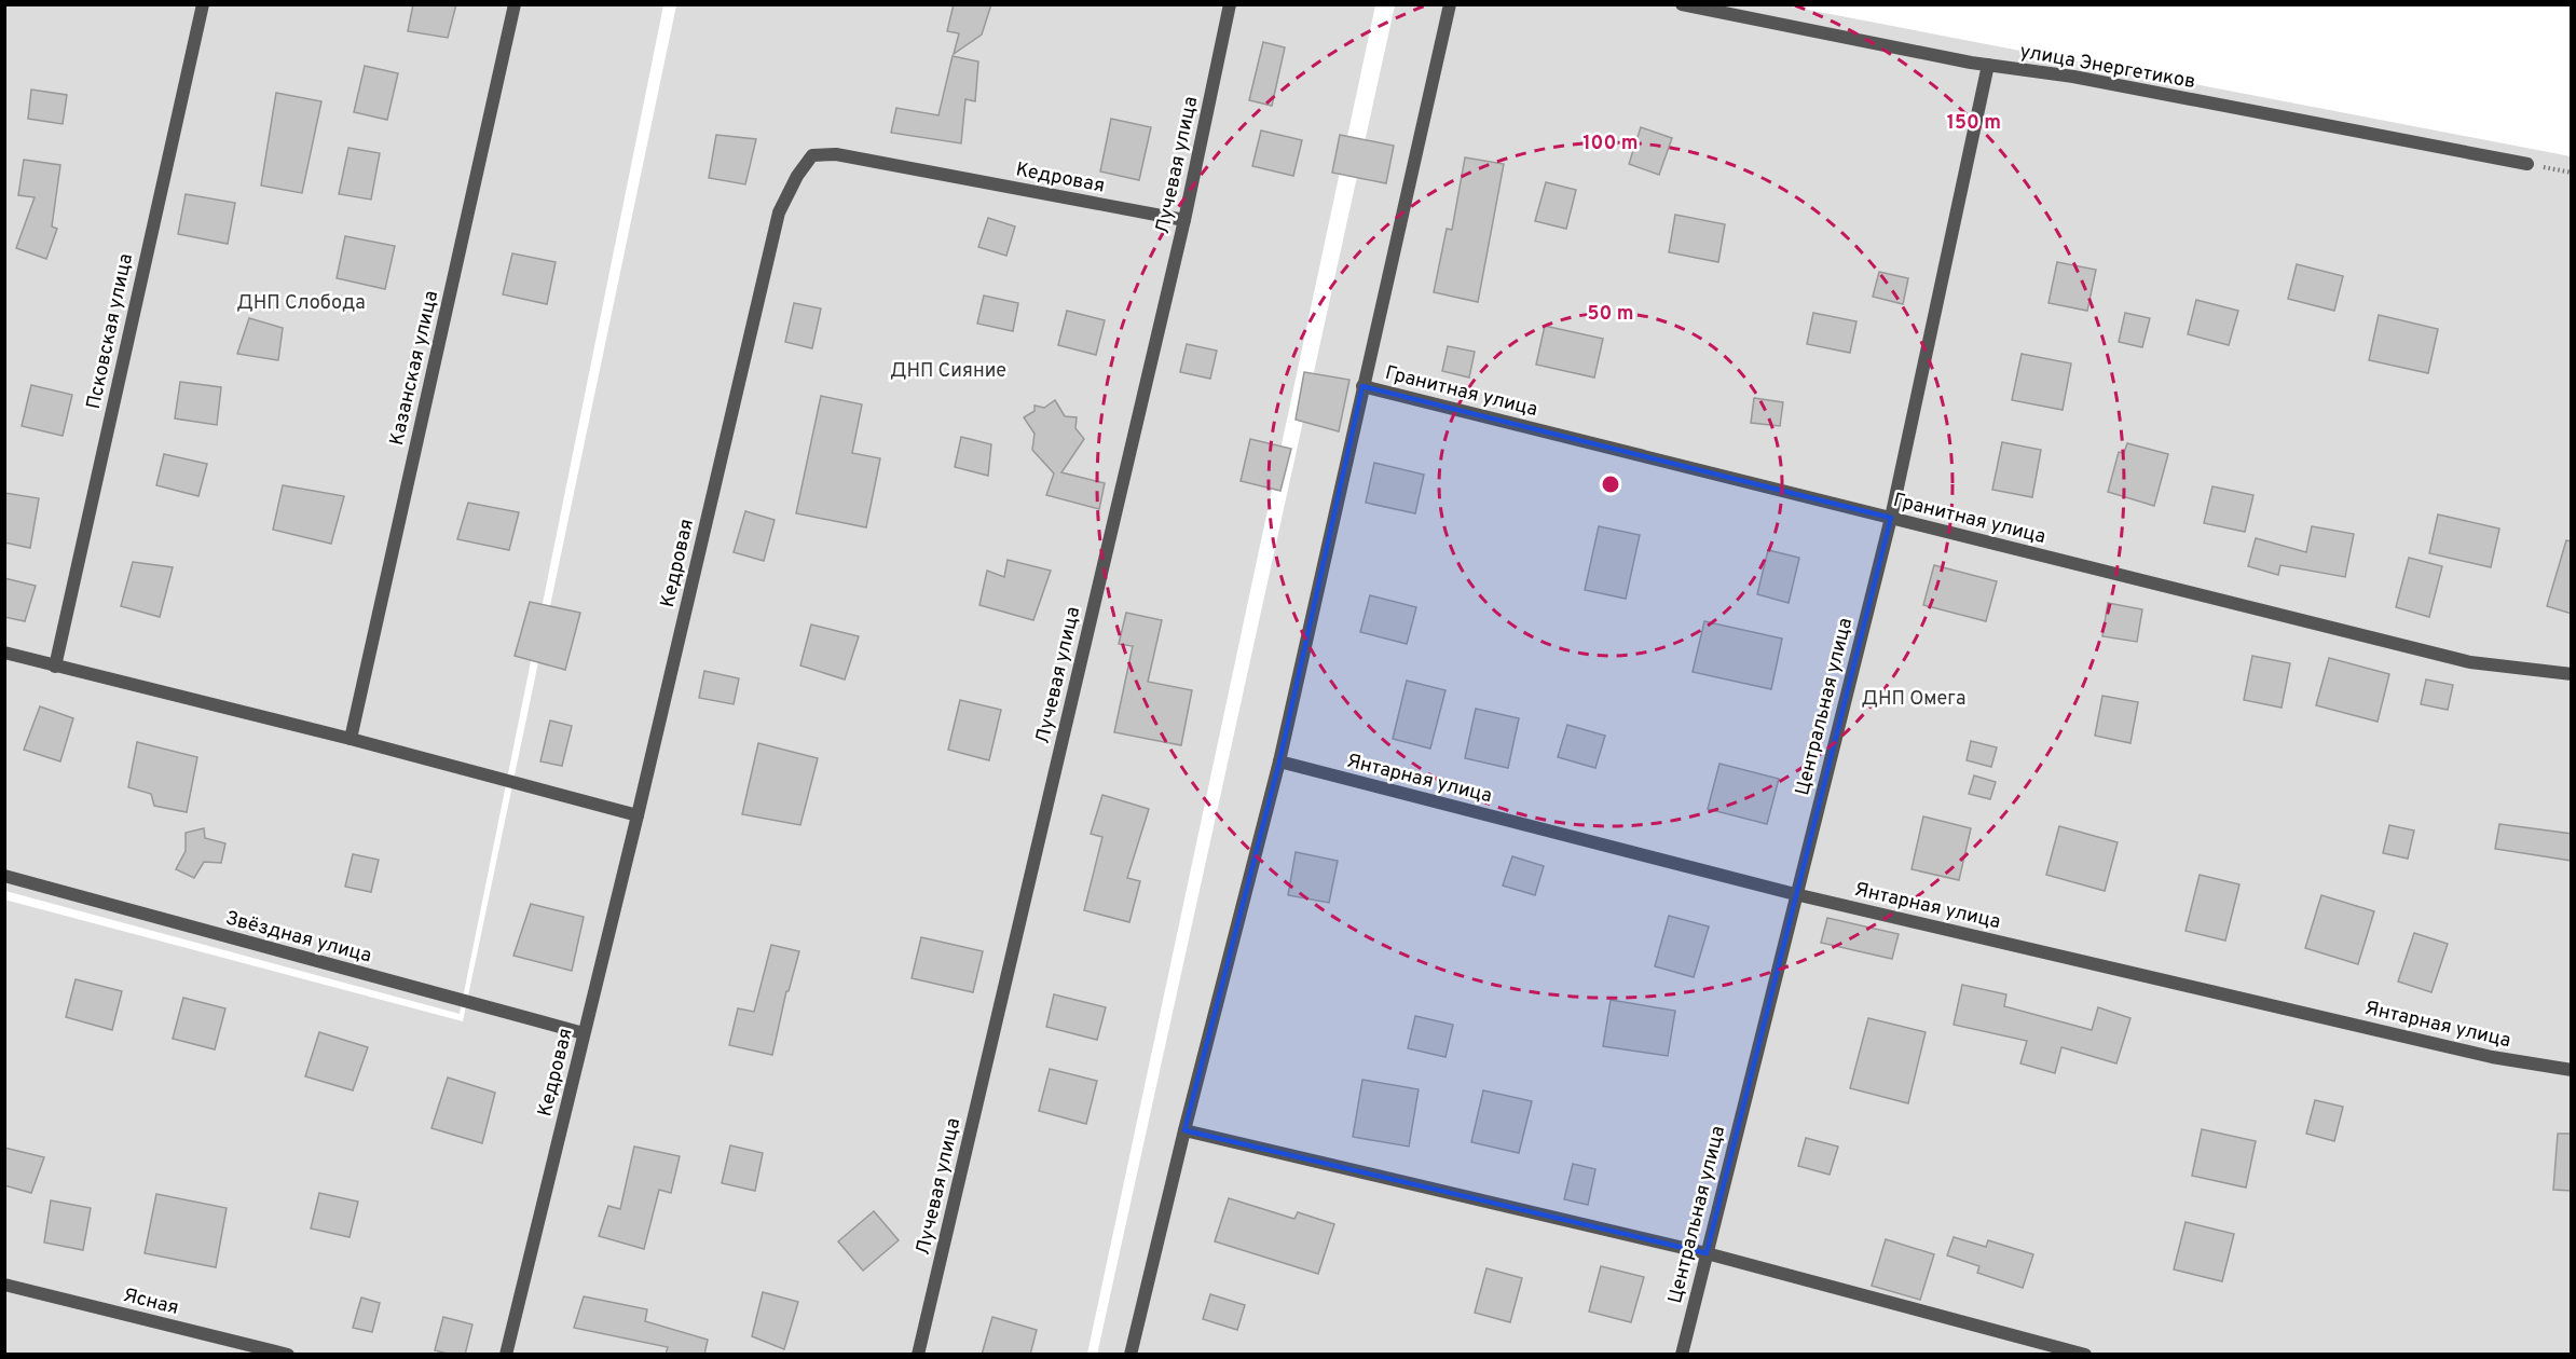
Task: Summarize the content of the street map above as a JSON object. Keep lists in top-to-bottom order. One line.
{"streets":{"street":["улица Энергетиков","Лучевая улица","Кедровая","Псковская улица","Казанская улица","Гранитная улица","Центральная улица","Янтарная улица","Звёздная улица","Ясная"]},"crossings":[["улица Энергетиков","Центральная улица"],["Лучевая улица","Кедровая"],["Кедровая","Звёздная улица"],["Гранитная улица","Центральная улица"],["Центральная улица","Янтарная улица"]],"parks":["ДНП Слобода","ДНП Сияние","ДНП Омега"],"rings":["150 m","100 m","50 m"]}
